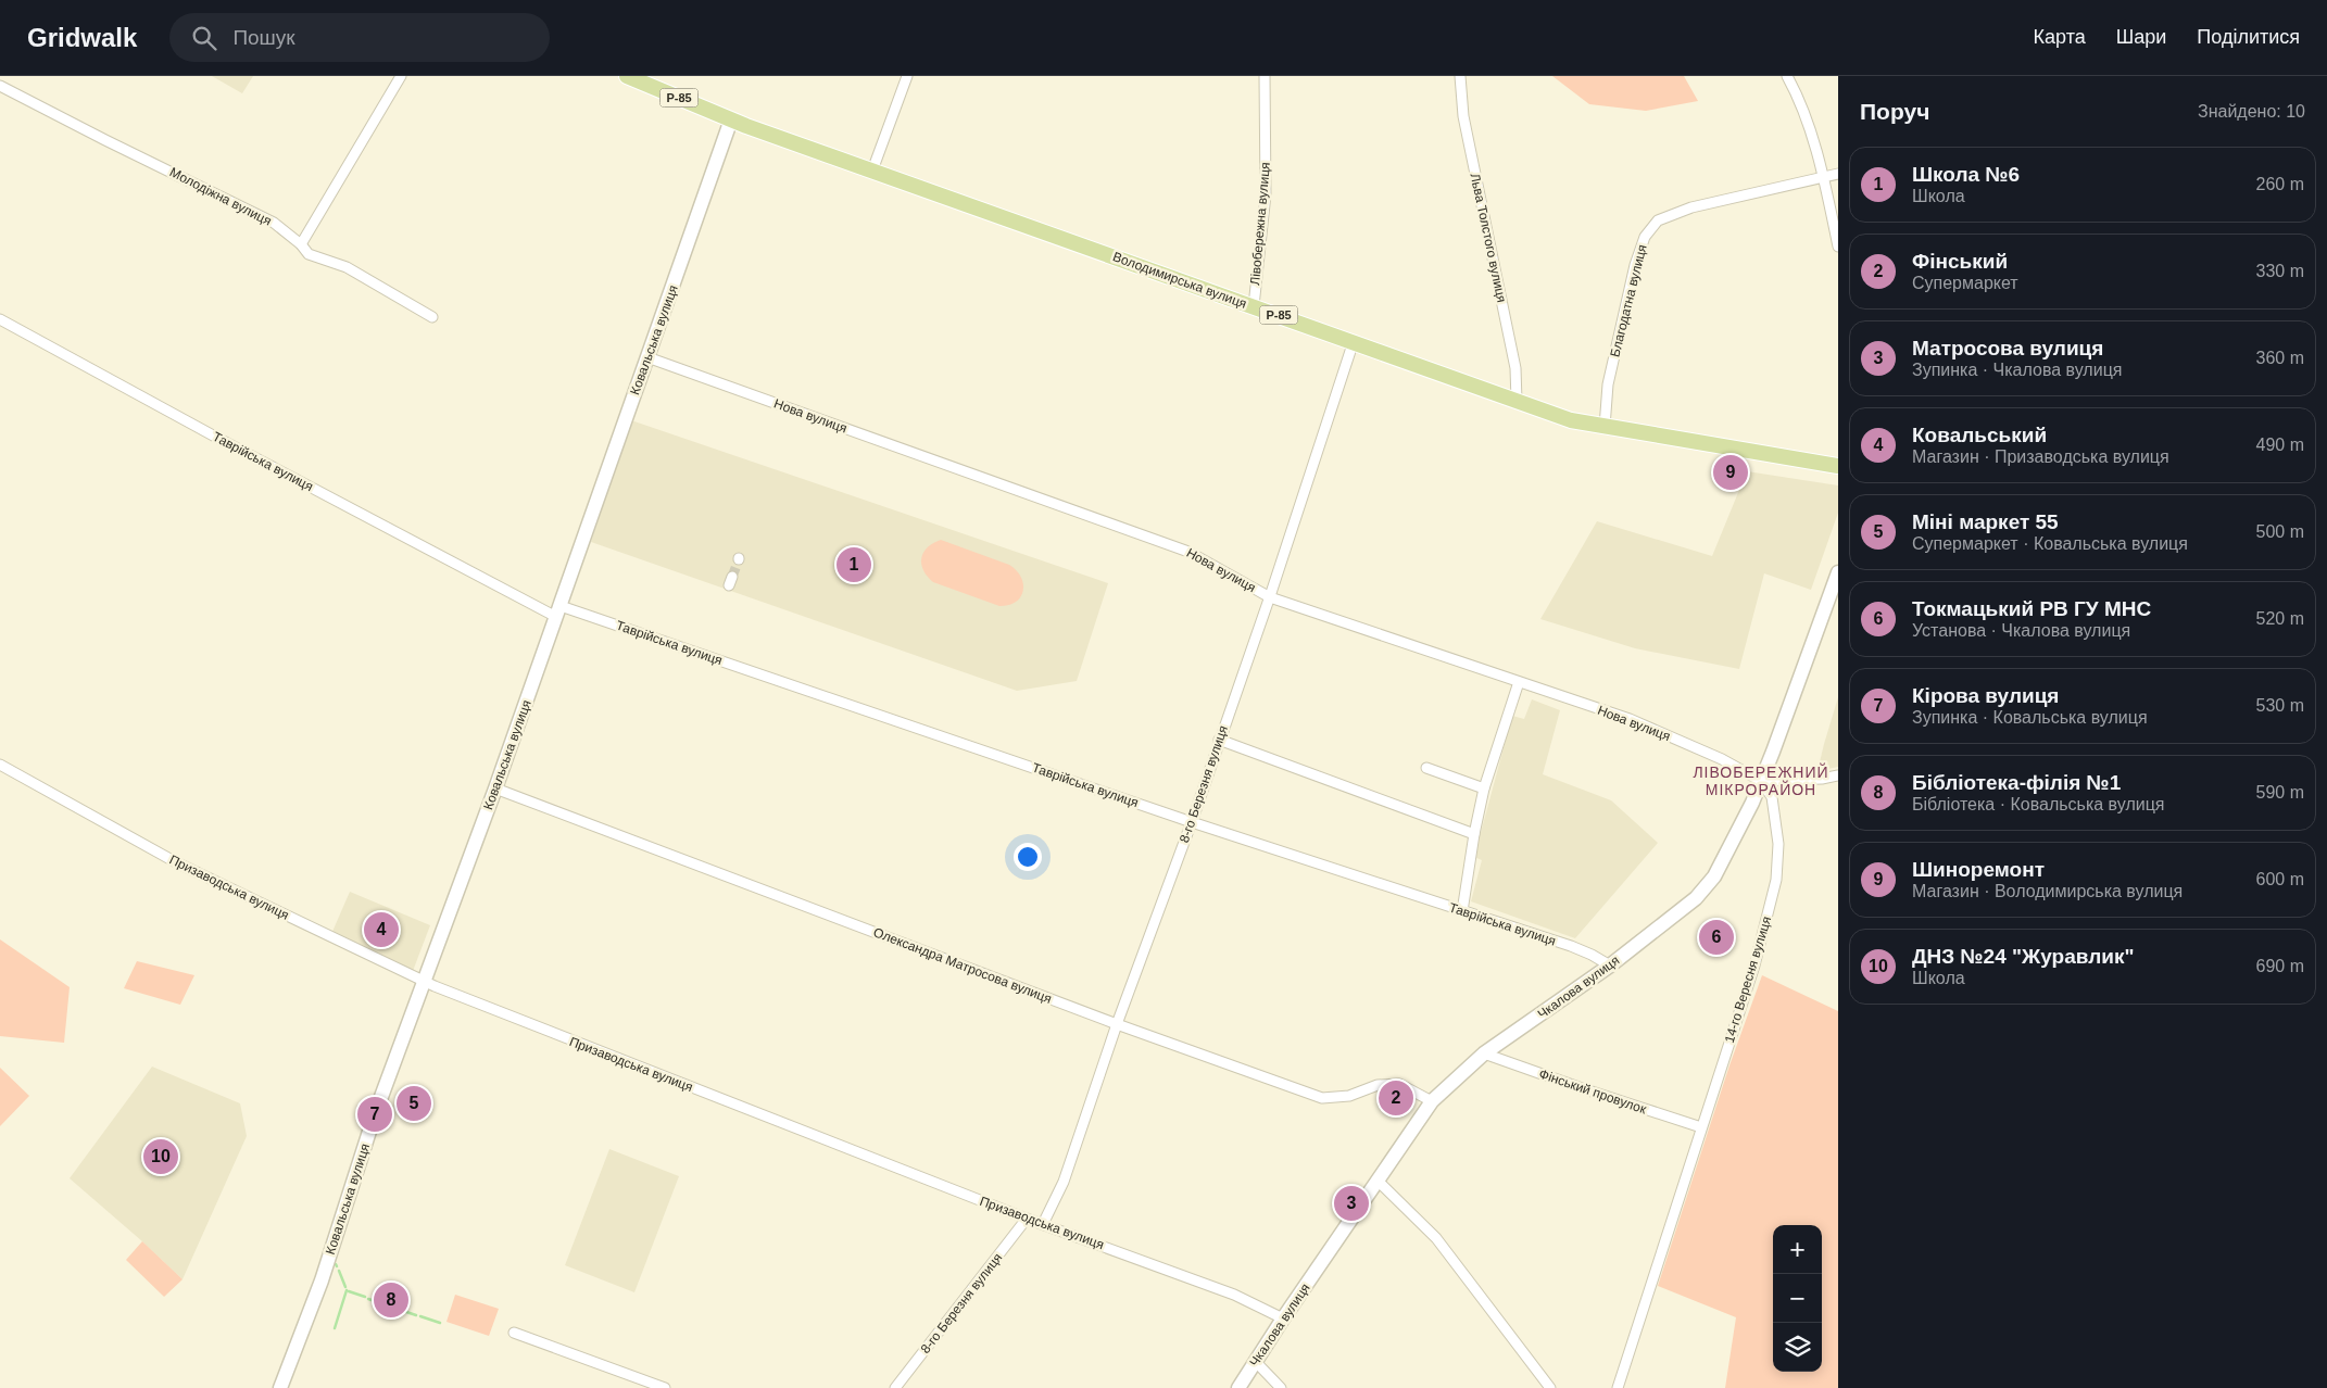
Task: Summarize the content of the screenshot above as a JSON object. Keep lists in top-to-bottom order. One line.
{"streets":{"main road":["Р-85","Володимирська вулиця"],"street":["Молодіжна вулиця","Лівобережна вулиця","Льва Толстого вулиця","Благодатна вулиця","Ковальська вулиця","Нова вулиця","Таврійська вулиця","8-го Березня вулиця","Призаводська вулиця","Олександра Матросова вулиця","14-го Вересня вулиця","Чкалова вулиця","Фінський провулок"]},"crossings":[["Лівобережна вулиця","Володимирська вулиця"],["Льва Толстого вулиця","Володимирська вулиця"],["Володимирська вулиця","Благодатна вулиця"],["Володимирська вулиця","Ковальська вулиця"],["Володимирська вулиця","8-го Березня вулиця"],["Ковальська вулиця","Нова вулиця"],["Ковальська вулиця","Таврійська вулиця"],["Ковальська вулиця","Призаводська вулиця"],["Ковальська вулиця","Олександра Матросова вулиця"],["Нова вулиця","8-го Березня вулиця"],["Нова вулиця","14-го Вересня вулиця"],["Нова вулиця","Чкалова вулиця"],["Таврійська вулиця","8-го Березня вулиця"],["Таврійська вулиця","Чкалова вулиця"],["8-го Березня вулиця","Призаводська вулиця"],["8-го Березня вулиця","Олександра Матросова вулиця"],["Призаводська вулиця","Чкалова вулиця"],["Олександра Матросова вулиця","Чкалова вулиця"],["14-го Вересня вулиця","Чкалова вулиця"],["14-го Вересня вулиця","Фінський провулок"],["Чкалова вулиця","Фінський провулок"]],"districts":["ЛІВОБЕРЕЖНИЙ МІКРОРАЙОН"],"page":{"header":"Gridwalk","search":"Пошук","nav":["Карта","Шари","Поділитися"],"heading":["Поруч","Знайдено: 10"],"list":[{"mark":"1","name":"Школа №6","note":"Школа","value":"260 m"},{"mark":"2","name":"Фінський","note":"Супермаркет","value":"330 m"},{"mark":"3","name":"Матросова вулиця","note":"Зупинка · Чкалова вулиця","value":"360 m"},{"mark":"4","name":"Ковальський","note":"Магазин · Призаводська вулиця","value":"490 m"},{"mark":"5","name":"Міні маркет 55","note":"Супермаркет · Ковальська вулиця","value":"500 m"},{"mark":"6","name":"Токмацький РВ ГУ МНС","note":"Установа · Чкалова вулиця","value":"520 m"},{"mark":"7","name":"Кірова вулиця","note":"Зупинка · Ковальська вулиця","value":"530 m"},{"mark":"8","name":"Бібліотека-філія №1","note":"Бібліотека · Ковальська вулиця","value":"590 m"},{"mark":"9","name":"Шиноремонт","note":"Магазин · Володимирська вулиця","value":"600 m"},{"mark":"10","name":"ДНЗ №24 \"Журавлик\"","note":"Школа","value":"690 m"}],"pins":["9","1","4","6","2","5","7","10","3","8"],"map_buttons":["+","−"]}}
